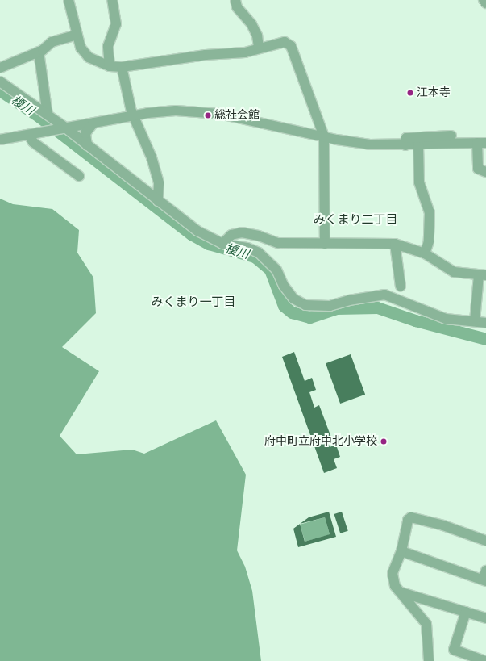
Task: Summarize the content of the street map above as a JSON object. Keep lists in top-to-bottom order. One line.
{"districts":["みくまり二丁目","みくまり一丁目"],"water":["榎川"],"places":["江本寺","総社会館","府中町立府中北小学校"]}
